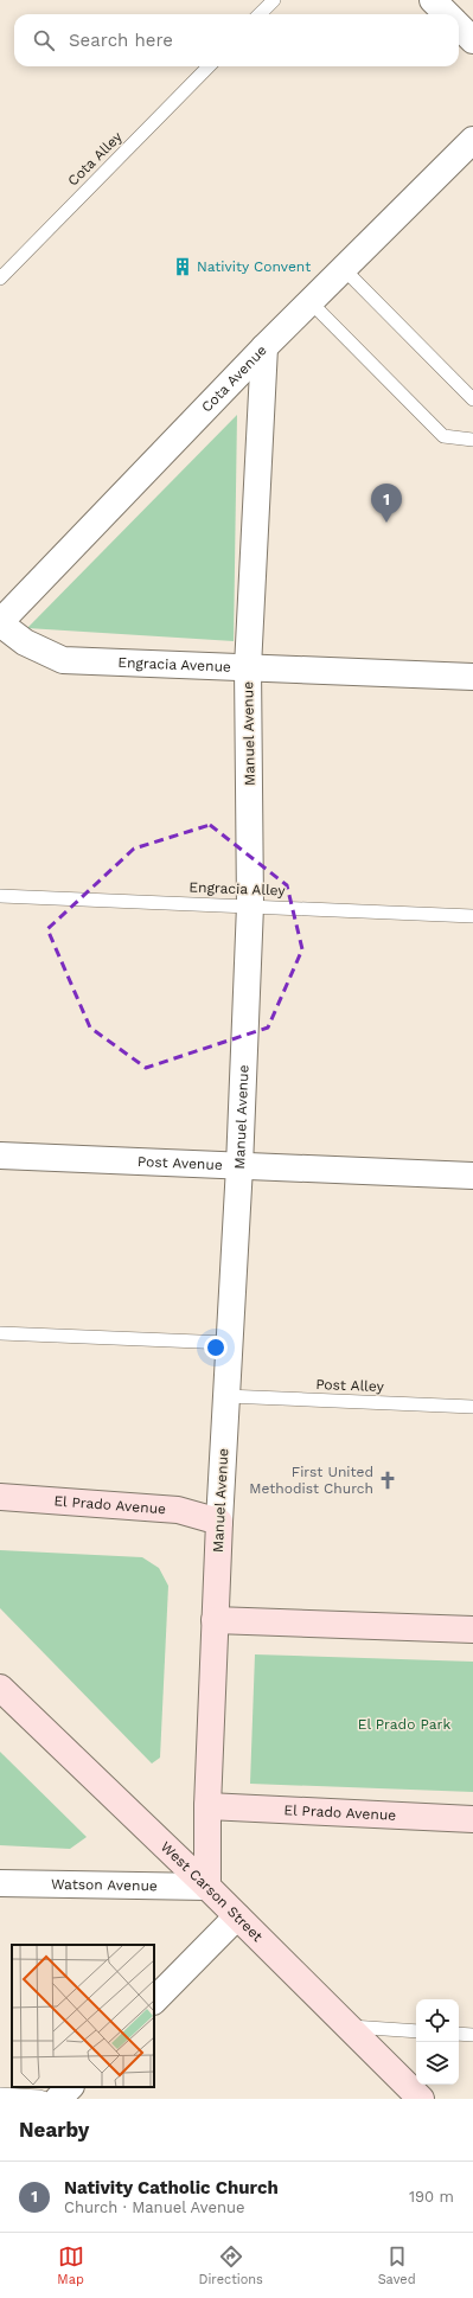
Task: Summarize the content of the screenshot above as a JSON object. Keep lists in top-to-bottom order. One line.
{"streets":{"street":["Cota Avenue","Engracia Avenue","Manuel Avenue","Post Avenue","El Prado Avenue","Watson Avenue","West Carson Street"],"lane":["Cota Alley","Engracia Alley","Post Alley"]},"crossings":[["Cota Avenue","Engracia Avenue"],["Cota Avenue","Manuel Avenue"],["Engracia Avenue","Manuel Avenue"],["Manuel Avenue","Engracia Alley"],["Manuel Avenue","Post Avenue"],["Manuel Avenue","Post Alley"],["Manuel Avenue","El Prado Avenue"],["Manuel Avenue","Watson Avenue"],["Manuel Avenue","West Carson Street"],["Watson Avenue","West Carson Street"]],"parks":["El Prado Park"],"places":{"building":["Nativity Convent"],"church":["First United Methodist Church"]},"page":{"search":"Search here","pins":"1","heading":"Nearby","list":[{"mark":"1","name":"Nativity Catholic Church","note":"Church · Manuel Avenue","value":"190 m"}],"nav":["Map","Directions","Saved"]}}
